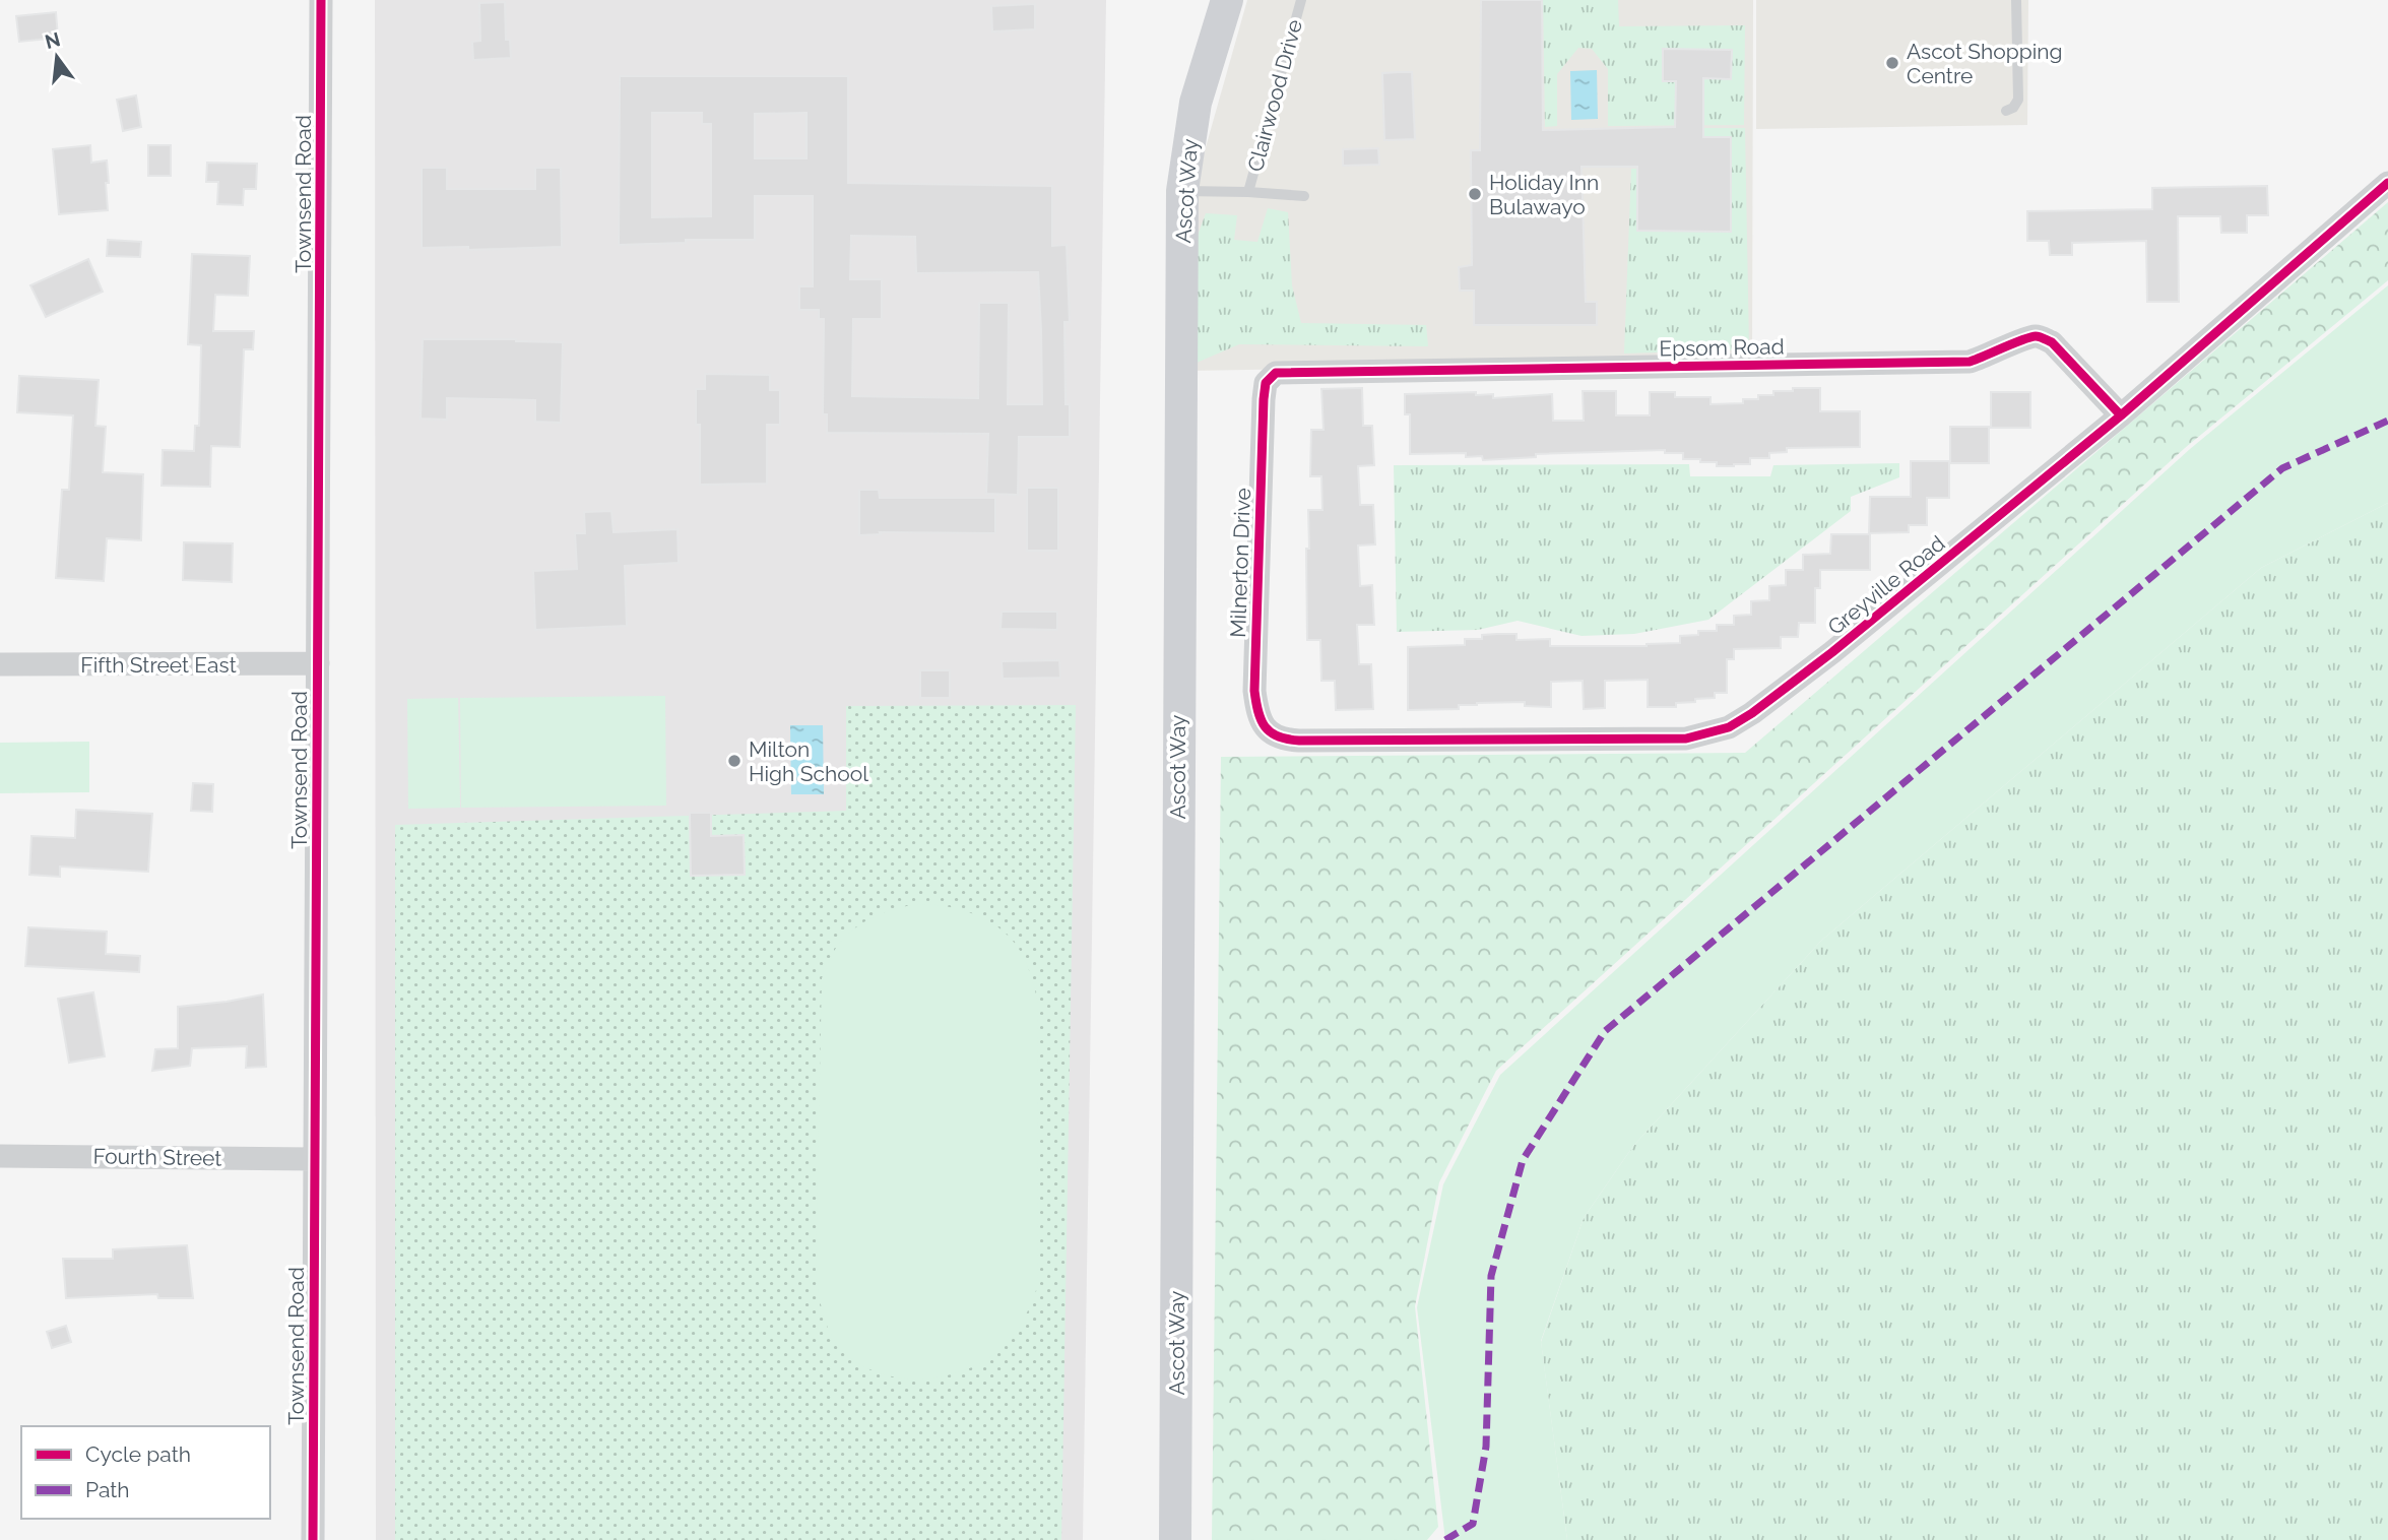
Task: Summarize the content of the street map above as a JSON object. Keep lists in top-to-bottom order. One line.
{"streets":{"main road":["Ascot Way"],"street":["Townsend Road","Epsom Road","Milnerton Drive","Greyville Road","Fifth Street East","Fourth Street"],"lane":["Clairwood Drive"]},"crossings":[["Clairwood Drive","Ascot Way"],["Townsend Road","Fifth Street East"],["Townsend Road","Fourth Street"],["Epsom Road","Milnerton Drive"],["Epsom Road","Greyville Road"],["Milnerton Drive","Greyville Road"]],"places":["Ascot Shopping Centre","Holiday Inn Bulawayo","Milton High School"],"legend":["Cycle path","Path"],"north":"top"}
